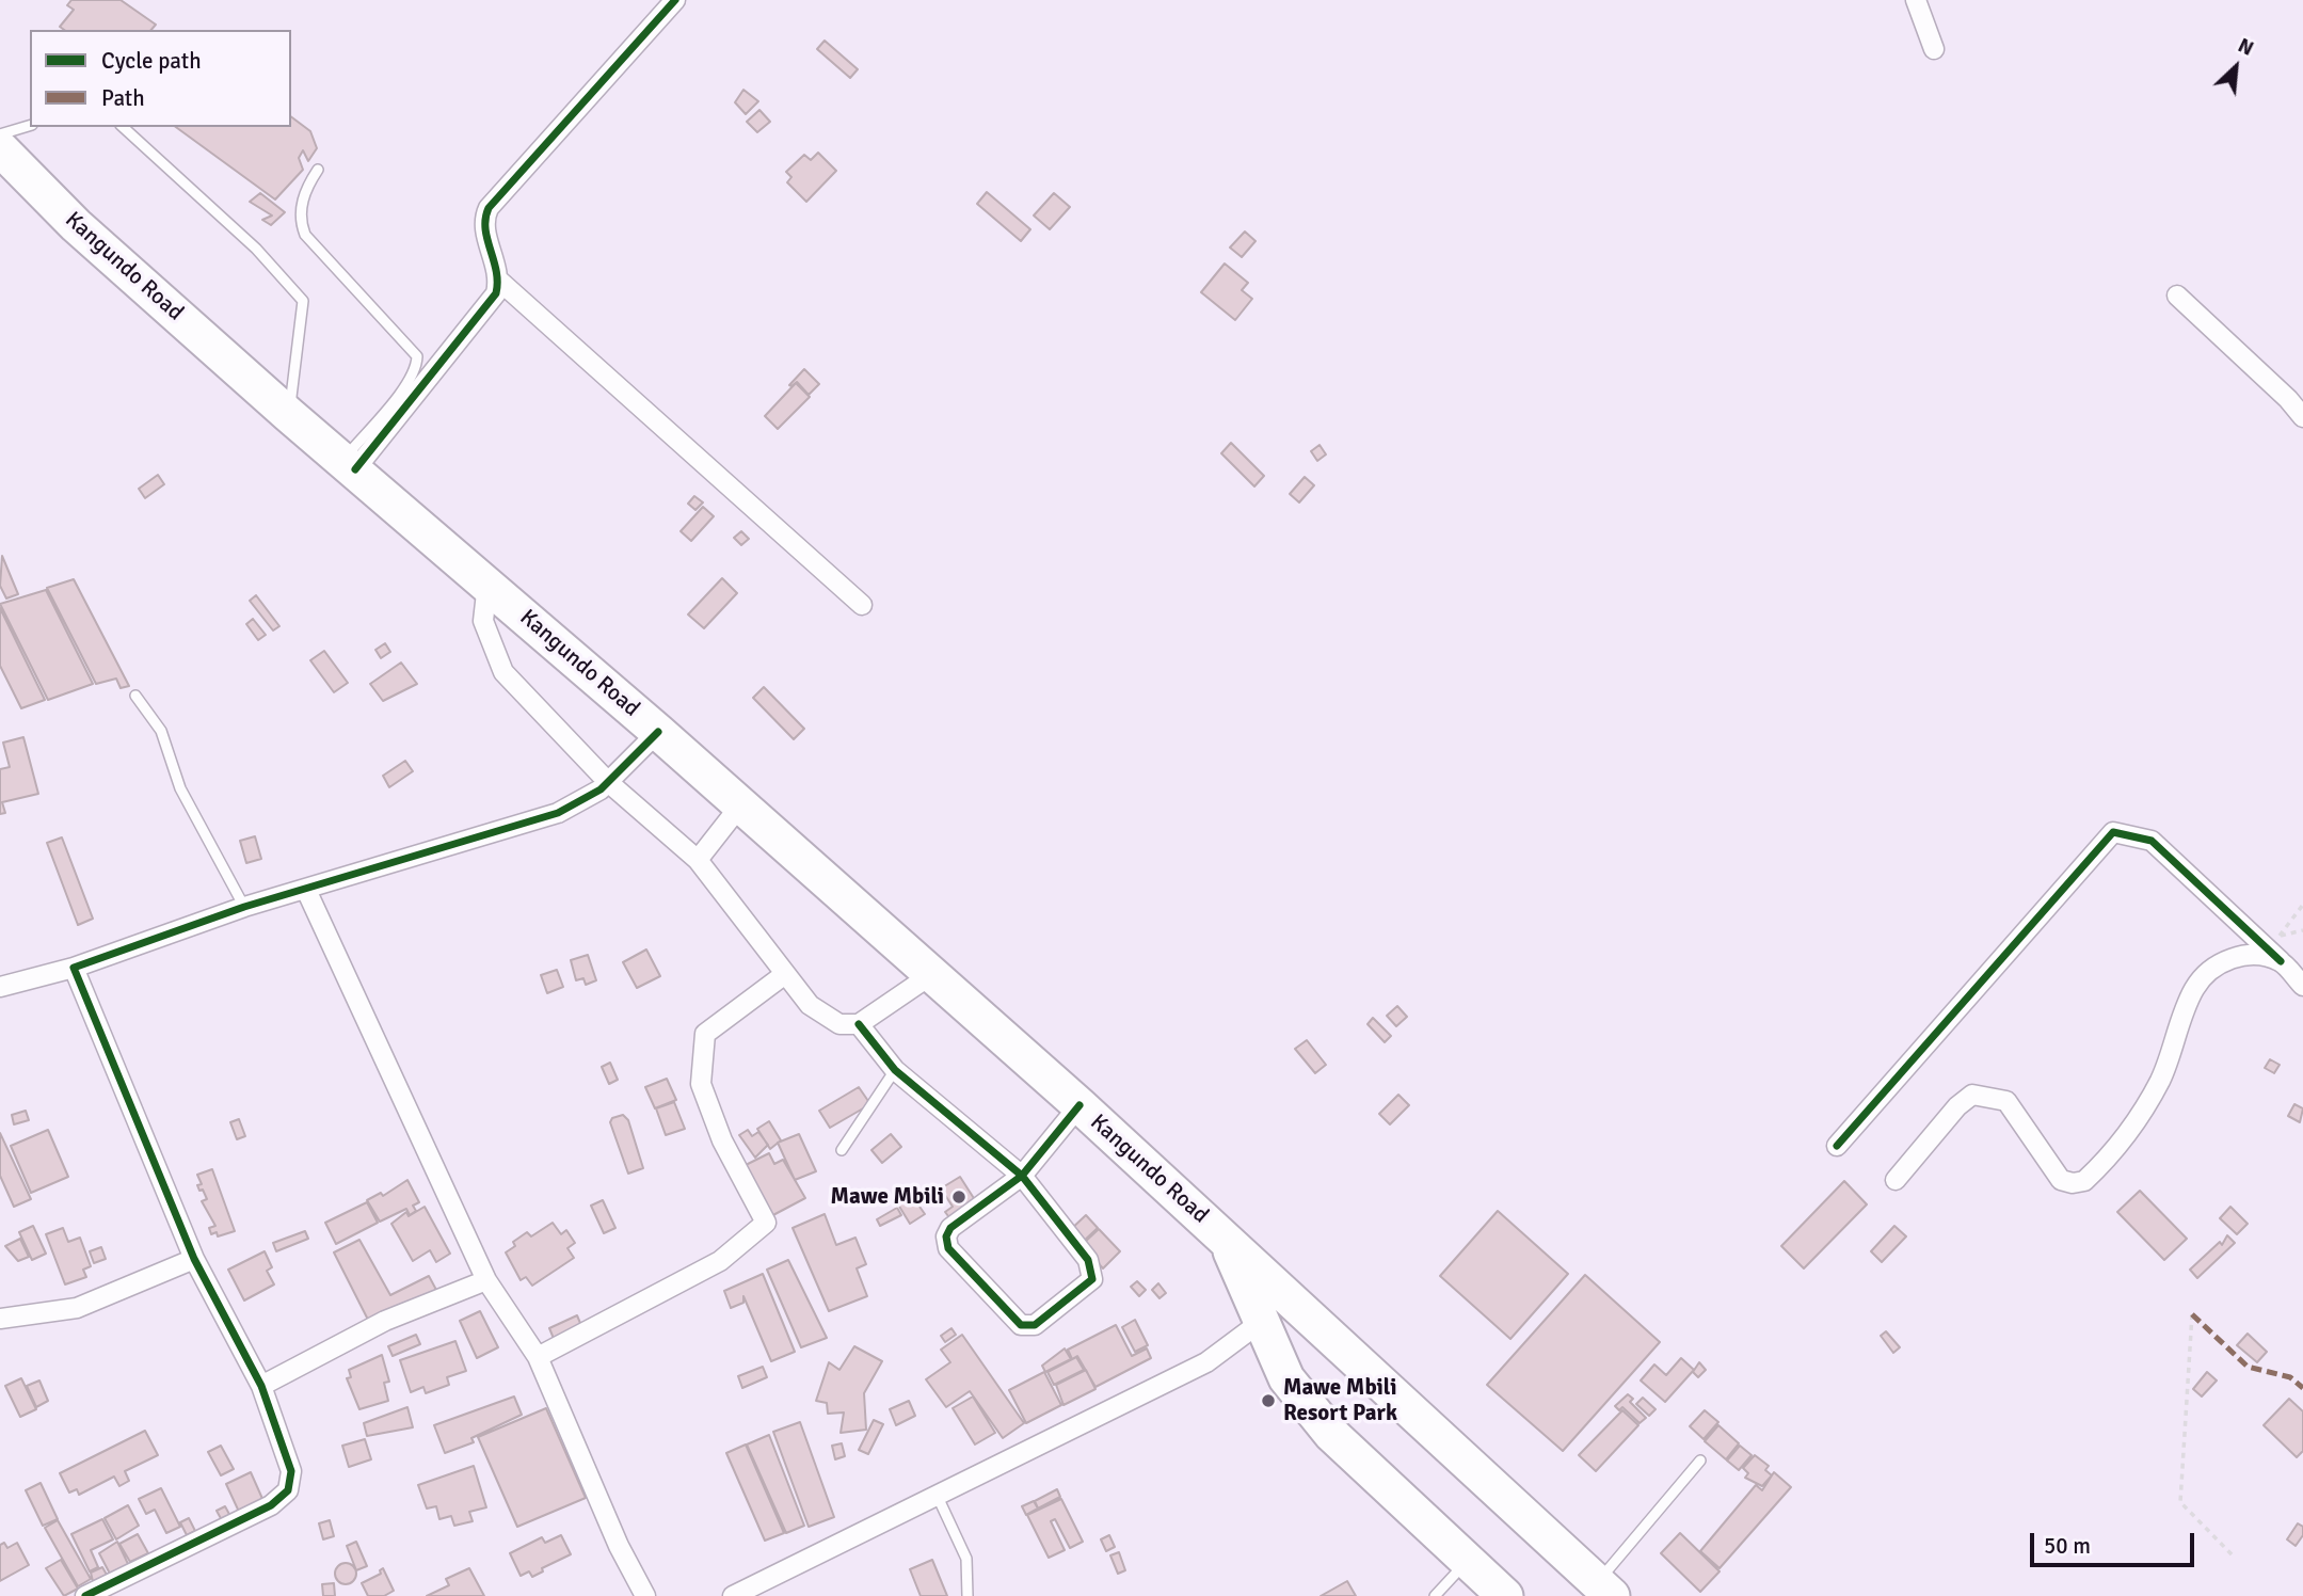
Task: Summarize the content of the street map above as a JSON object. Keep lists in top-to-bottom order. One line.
{"streets":{"highway":["Kangundo Road"]},"places":["Mawe Mbili","Mawe Mbili Resort Park"],"legend":["Cycle path","Path"],"scale_bar":"50 m","north":"top right"}
